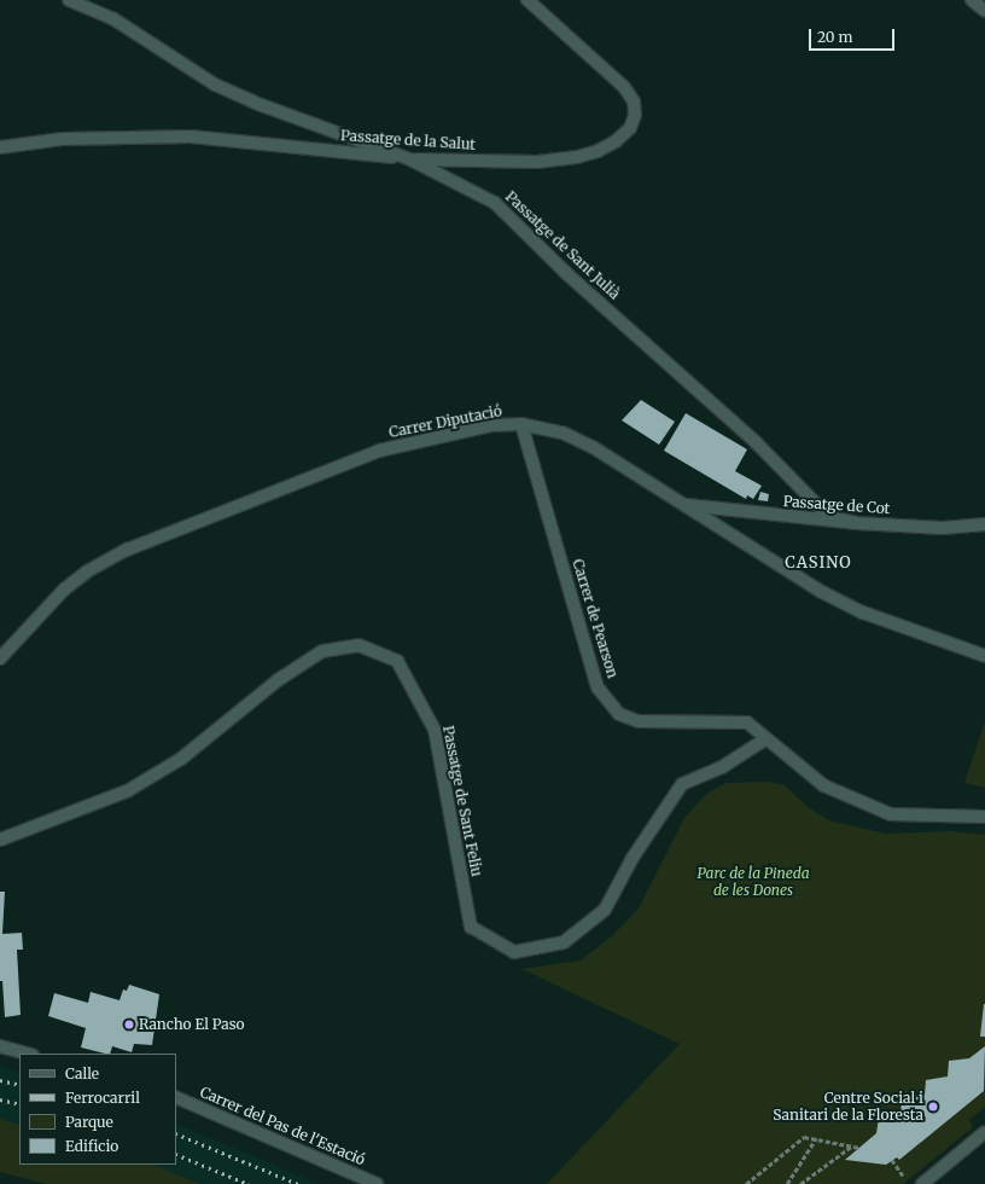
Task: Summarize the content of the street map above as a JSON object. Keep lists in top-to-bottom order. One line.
{"streets":{"street":["Passatge de la Salut","Passatge de Sant Julià","Carrer Diputació","Passatge de Cot","Carrer de Pearson","Passatge de Sant Feliu","Carrer del Pas de l'Estació"]},"crossings":[["Passatge de la Salut","Passatge de Sant Julià"],["Passatge de Sant Julià","Passatge de Cot"],["Carrer Diputació","Passatge de Cot"],["Carrer Diputació","Carrer de Pearson"],["Carrer de Pearson","Passatge de Sant Feliu"]],"districts":["CASINO"],"parks":["Parc de la Pineda de les Dones"],"places":["Rancho El Paso","Centre Social i Sanitari de la Floresta"],"legend":["Calle","Ferrocarril","Parque","Edificio"],"scale_bar":"20 m"}
